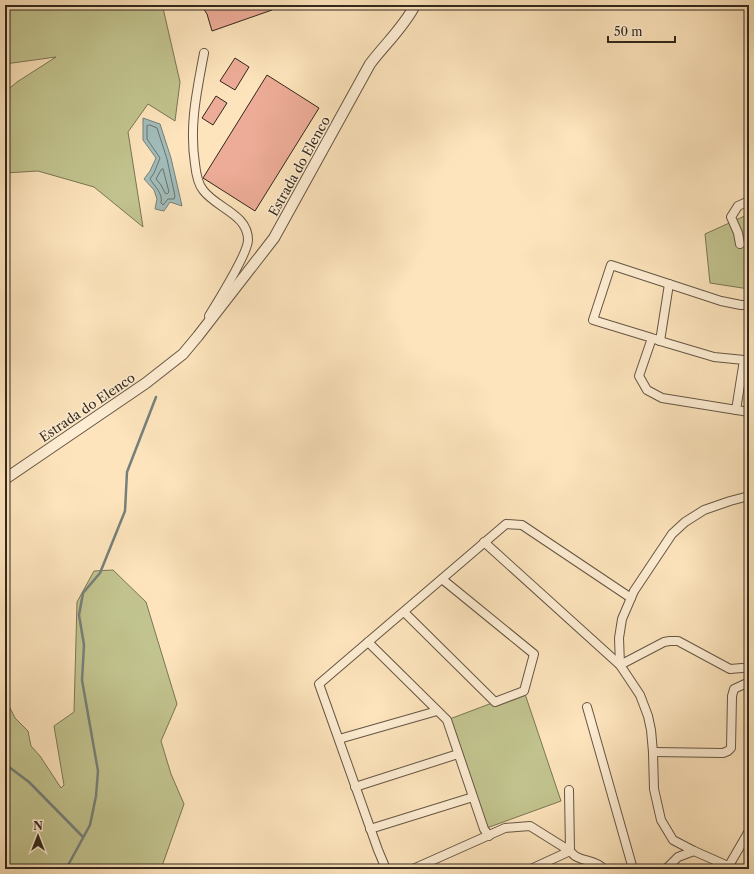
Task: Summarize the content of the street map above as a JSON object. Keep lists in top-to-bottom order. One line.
{"streets":{"street":["Estrada do Elenco"]},"scale_bar":"50 m","north":"top"}
